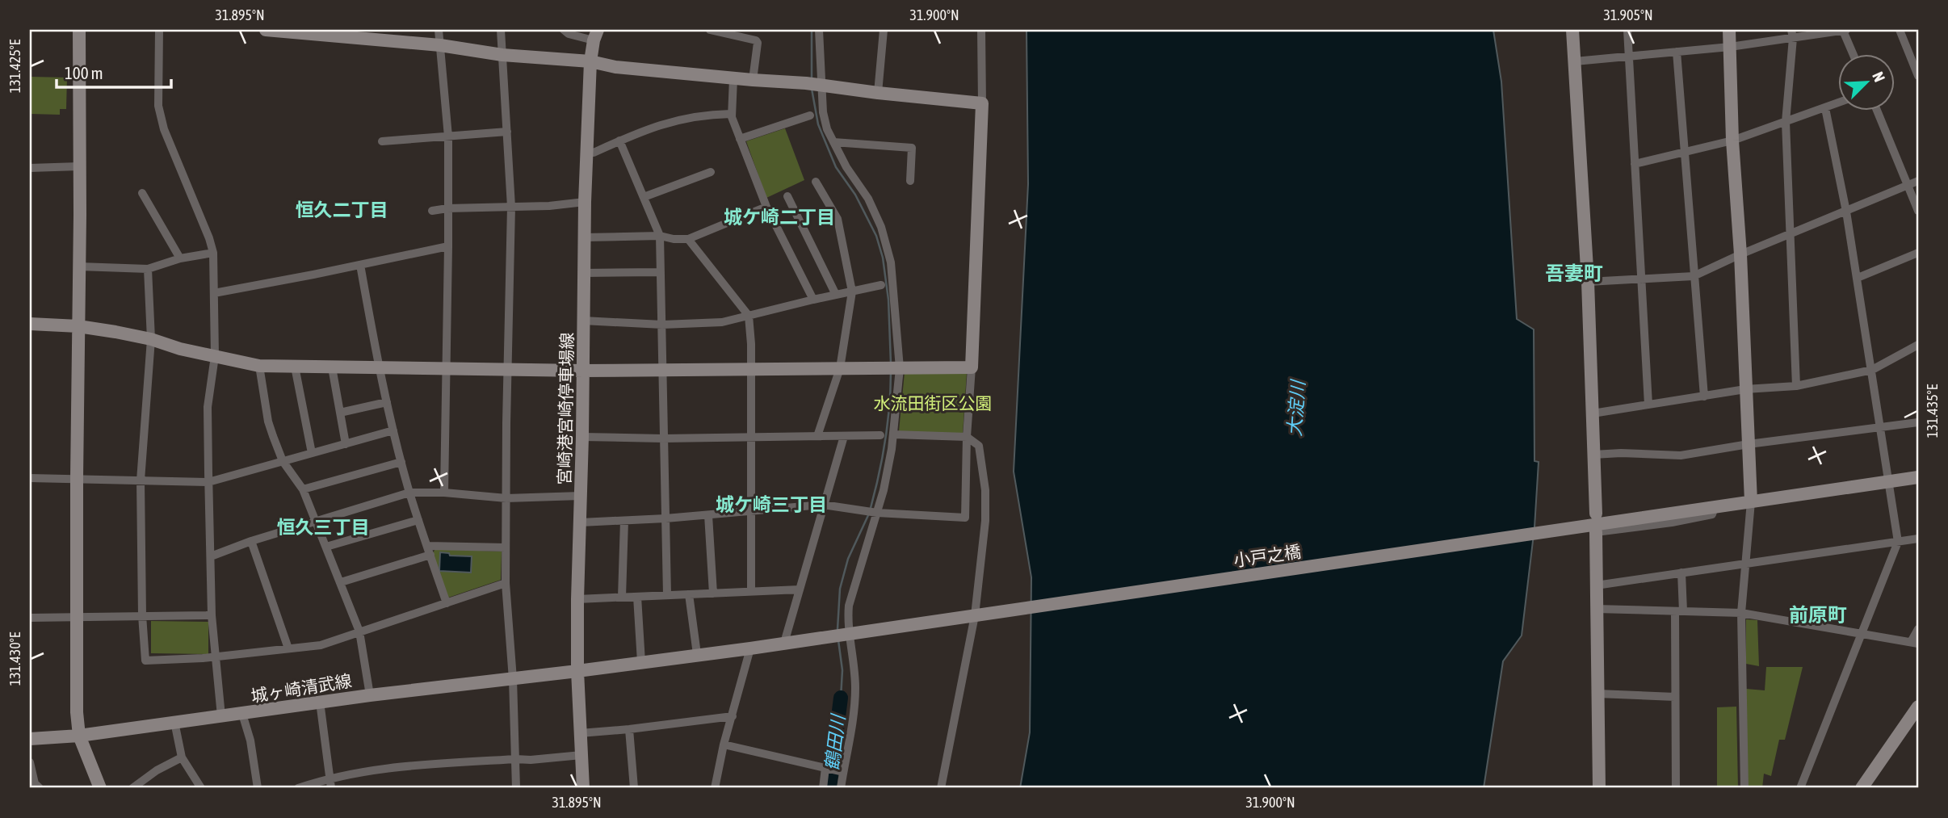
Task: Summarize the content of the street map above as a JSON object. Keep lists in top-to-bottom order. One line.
{"streets":{"street":["宮崎港宮崎停車場線","小戸之橋","城ヶ崎清武線"]},"crossings":[["宮崎港宮崎停車場線","城ヶ崎清武線"],["小戸之橋","城ヶ崎清武線"]],"districts":["恒久二丁目","城ケ崎二丁目","吾妻町","城ケ崎三丁目","恒久三丁目","前原町"],"water":["大淀川","鶴田川"],"parks":["水流田街区公園"],"scale_bar":"100 m","north":"top right","coordinates":["31.895°N","31.900°N","31.905°N","131.425°E","131.435°E","131.430°E"]}
